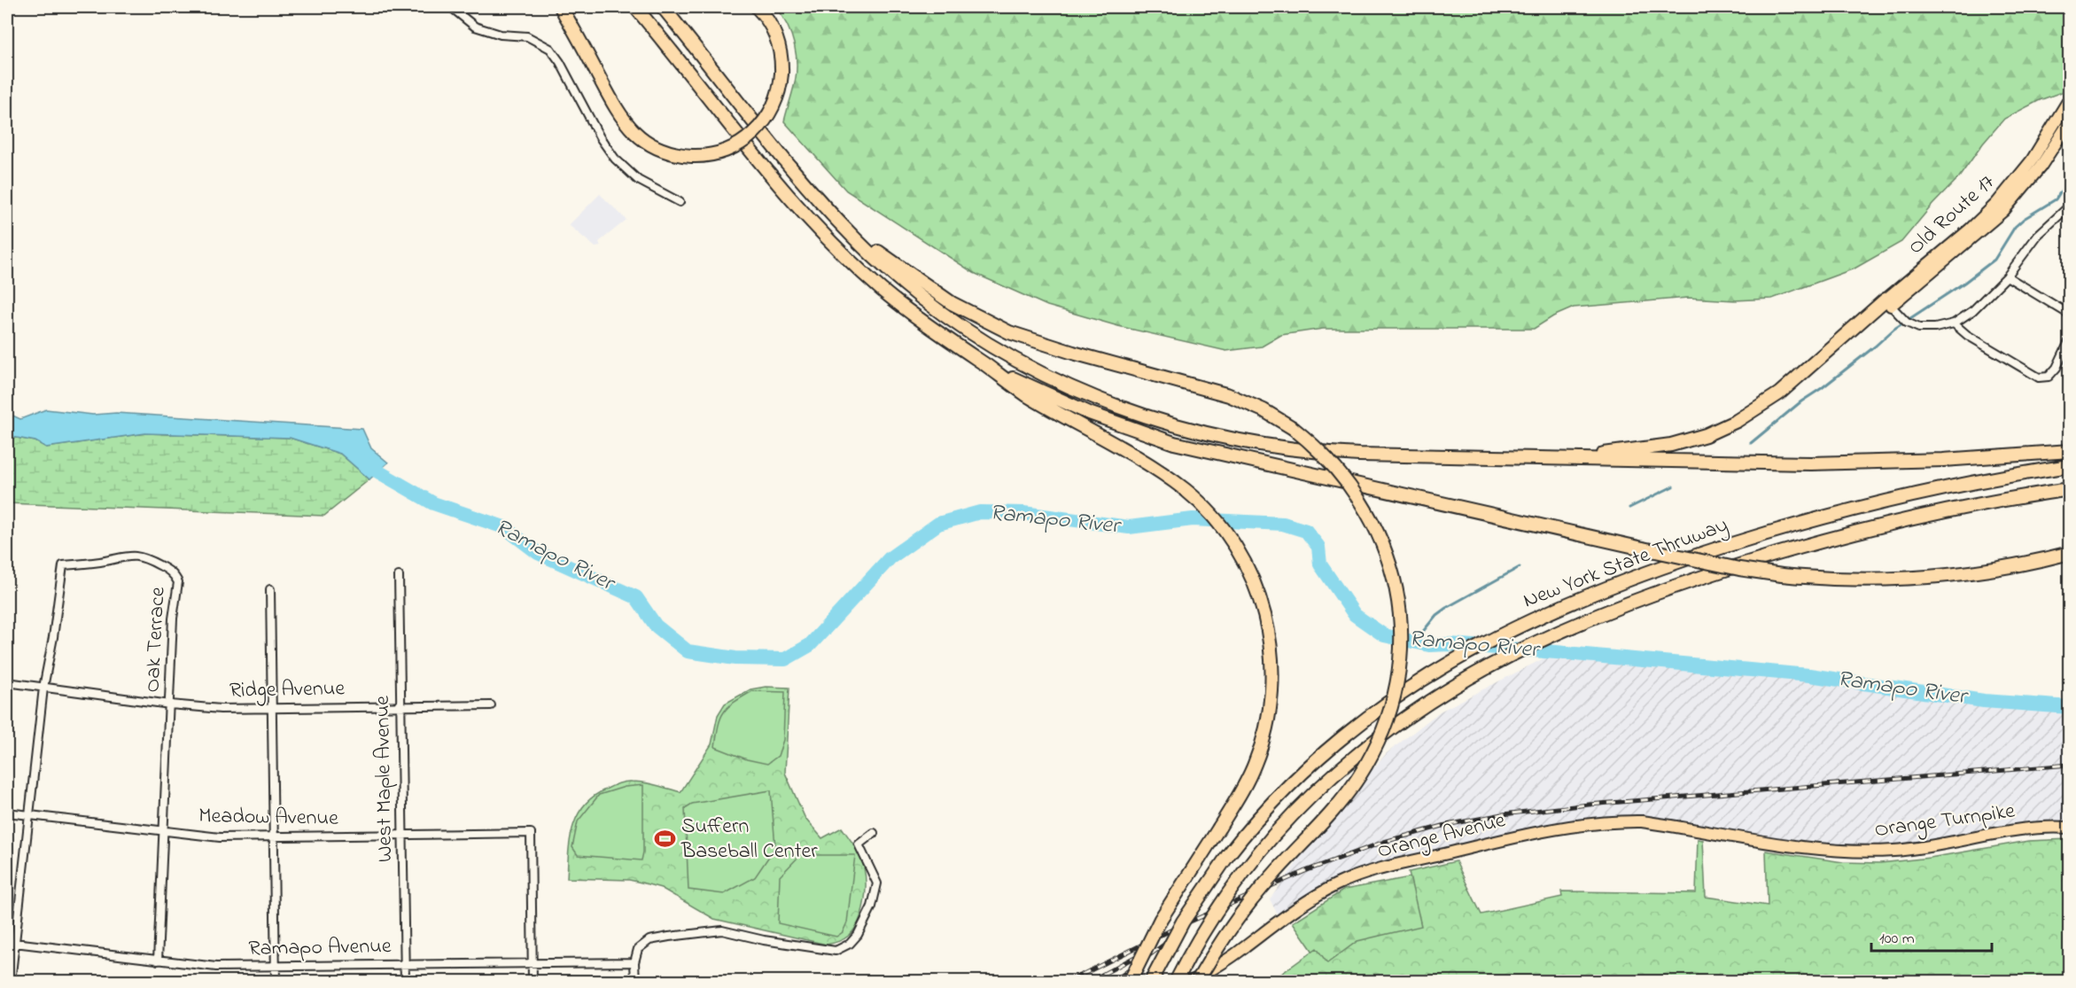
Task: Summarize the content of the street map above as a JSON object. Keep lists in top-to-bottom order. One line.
{"streets":{"highway":["New York State Thruway"],"main road":["Old Route 17","Orange Turnpike","Orange Avenue"],"street":["Oak Terrace","Ridge Avenue","West Maple Avenue","Meadow Avenue","Ramapo Avenue"]},"crossings":[["Oak Terrace","Ridge Avenue"],["Oak Terrace","Meadow Avenue"],["Oak Terrace","Ramapo Avenue"],["Ridge Avenue","West Maple Avenue"],["West Maple Avenue","Meadow Avenue"],["West Maple Avenue","Ramapo Avenue"],["Meadow Avenue","Ramapo Avenue"],["Orange Turnpike","Orange Avenue"]],"water":["Ramapo River"],"places":{"sports":["Suffern Baseball Center"]},"scale_bar":"100 m"}
